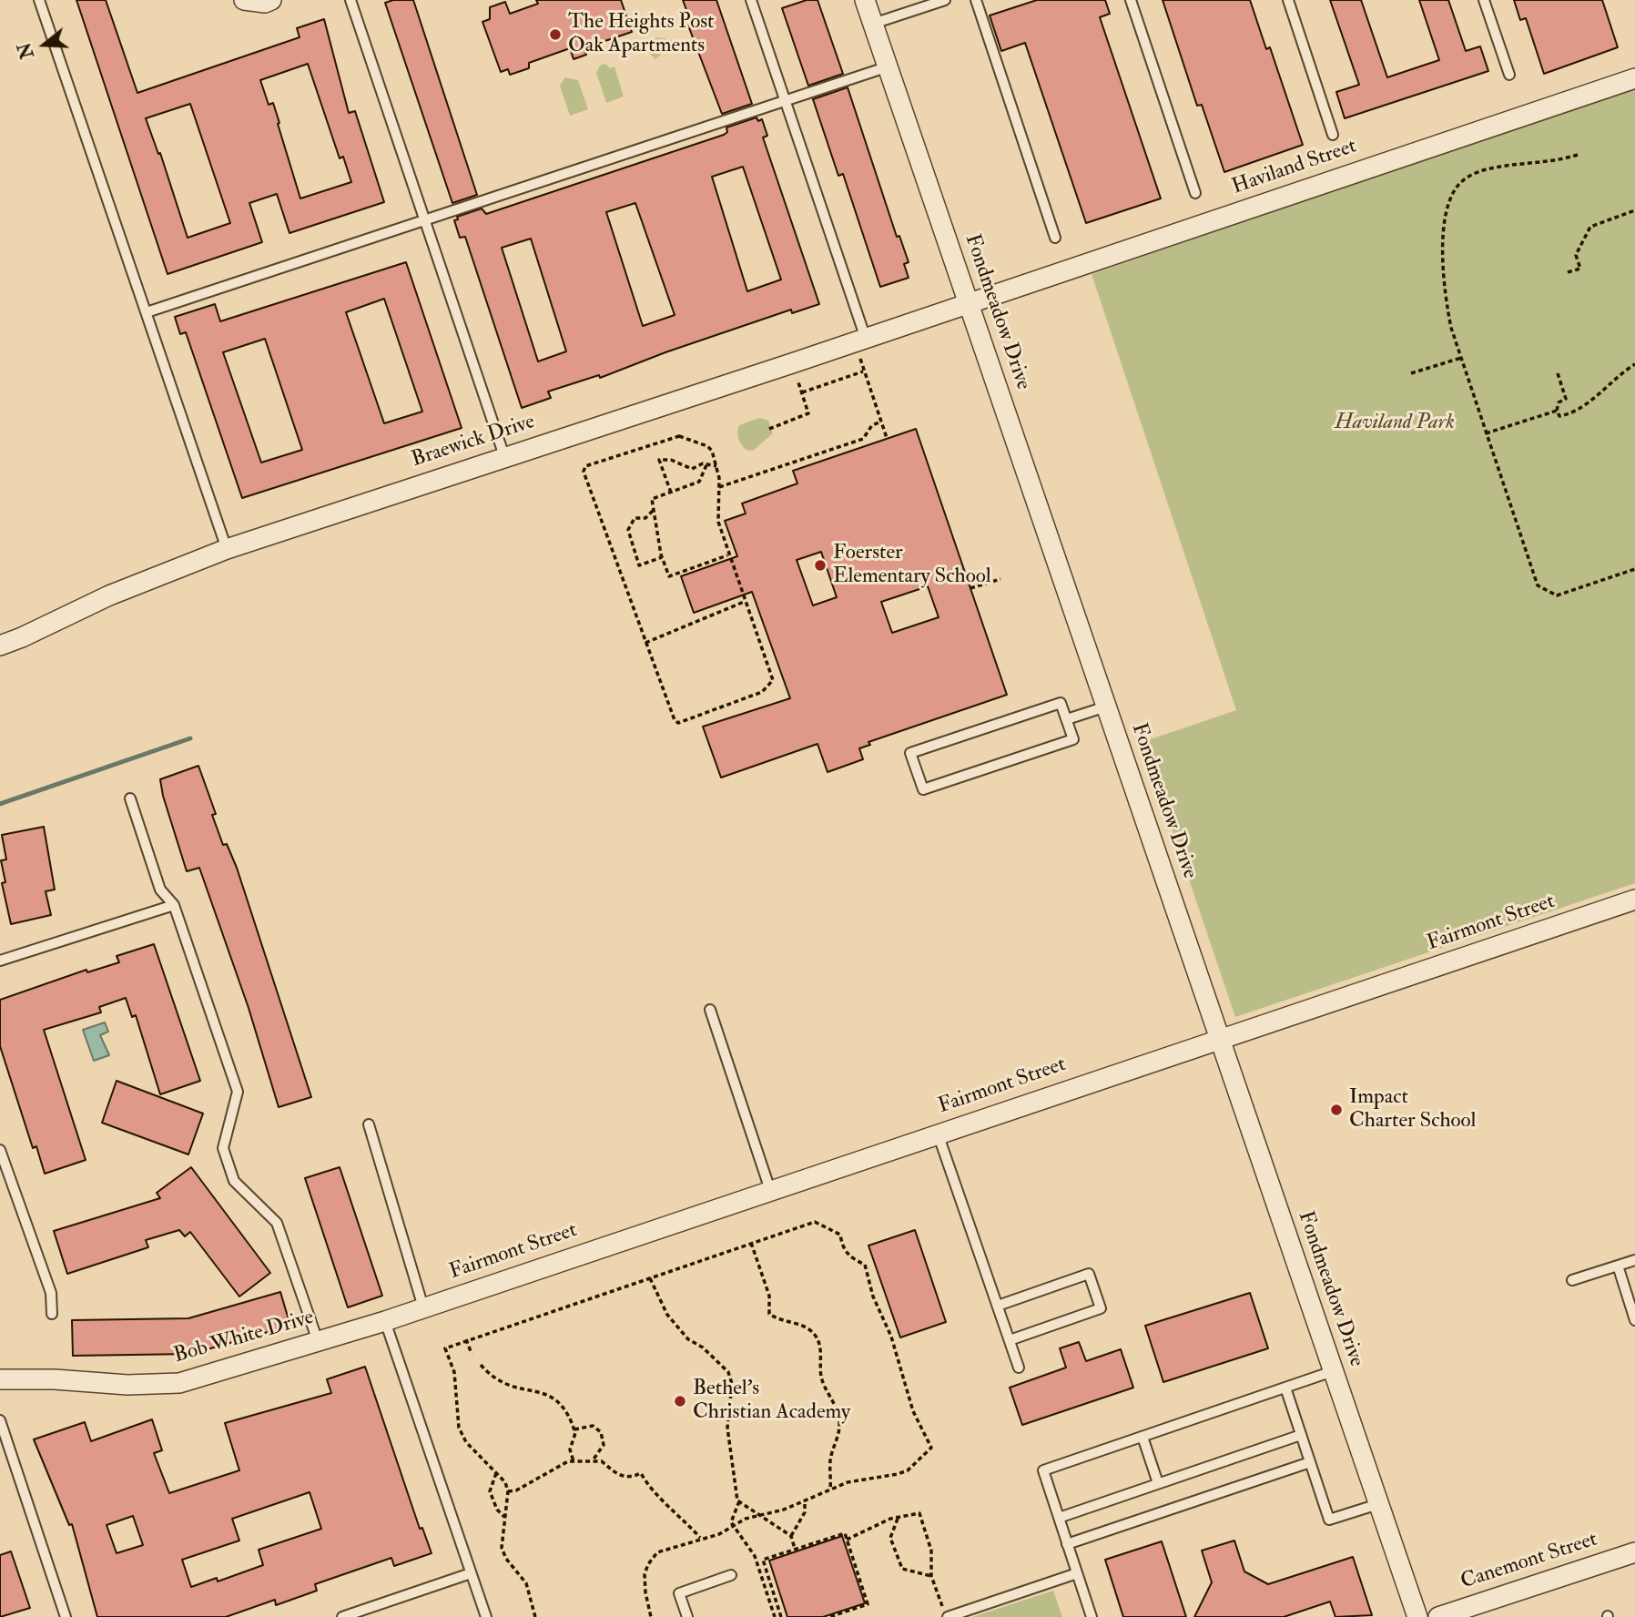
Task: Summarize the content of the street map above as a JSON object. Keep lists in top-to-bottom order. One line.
{"streets":{"street":["Haviland Street","Fondmeadow Drive","Braewick Drive","Fairmont Street","Bob White Drive","Canemont Street"]},"crossings":[["Haviland Street","Fondmeadow Drive"],["Haviland Street","Braewick Drive"],["Fondmeadow Drive","Braewick Drive"],["Fondmeadow Drive","Fairmont Street"],["Fairmont Street","Bob White Drive"]],"parks":["Haviland Park"],"places":["The Heights Post Oak Apartments","Foerster Elementary School","Impact Charter School","Bethel’s Christian Academy"],"north":"left"}
